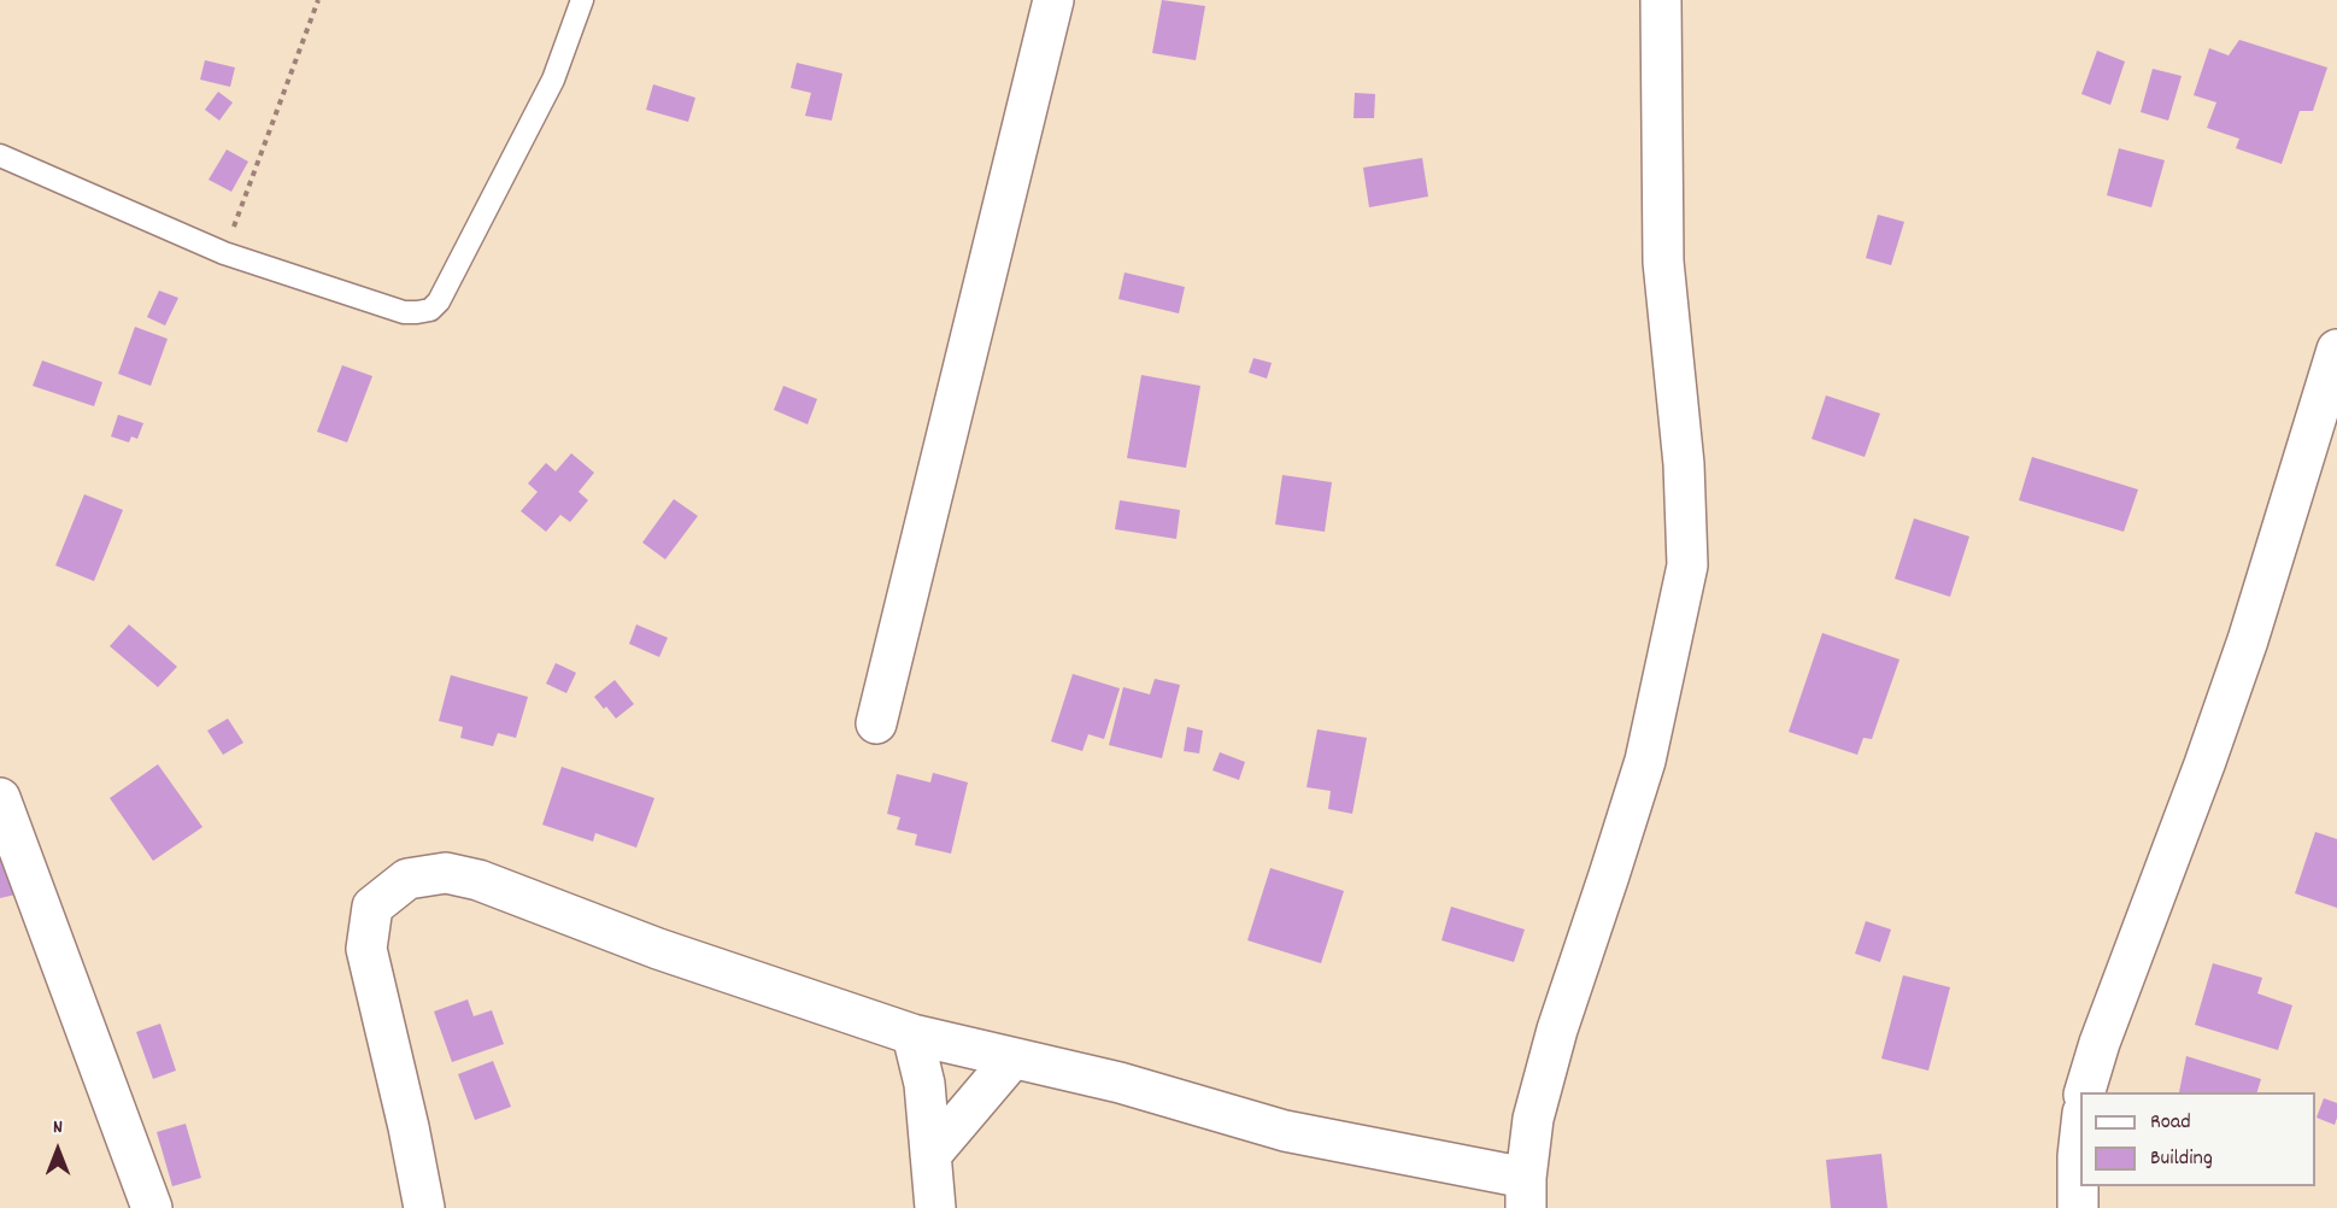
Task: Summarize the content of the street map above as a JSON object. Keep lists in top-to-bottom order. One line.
{"legend":["Road","Building"],"north":"top"}
